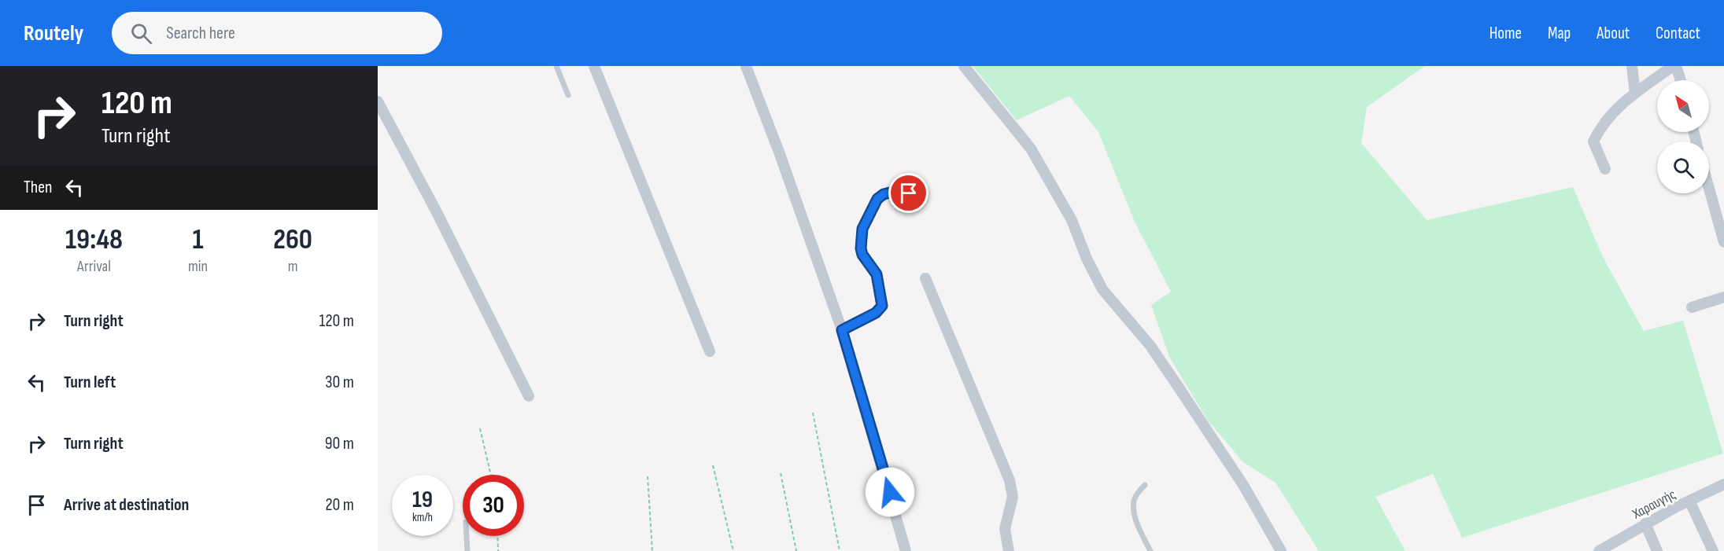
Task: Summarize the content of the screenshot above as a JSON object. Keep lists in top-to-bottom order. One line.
{"streets":{"street":["Χαραυγής"]},"north":"top left","page":{"header":"Routely","search":"Search here","nav":["Home","Map","About","Contact"],"turn":["120 m","Turn right"],"then":"Then","eta":["19:48","Arrival","1","min","260","m"],"list":[{"name":"Turn right","value":"120 m"},{"name":"Turn left","value":"30 m"},{"name":"Turn right","value":"90 m"},{"name":"Arrive at destination","value":"20 m"}],"speed":"19 km/h","limit":"30"}}
